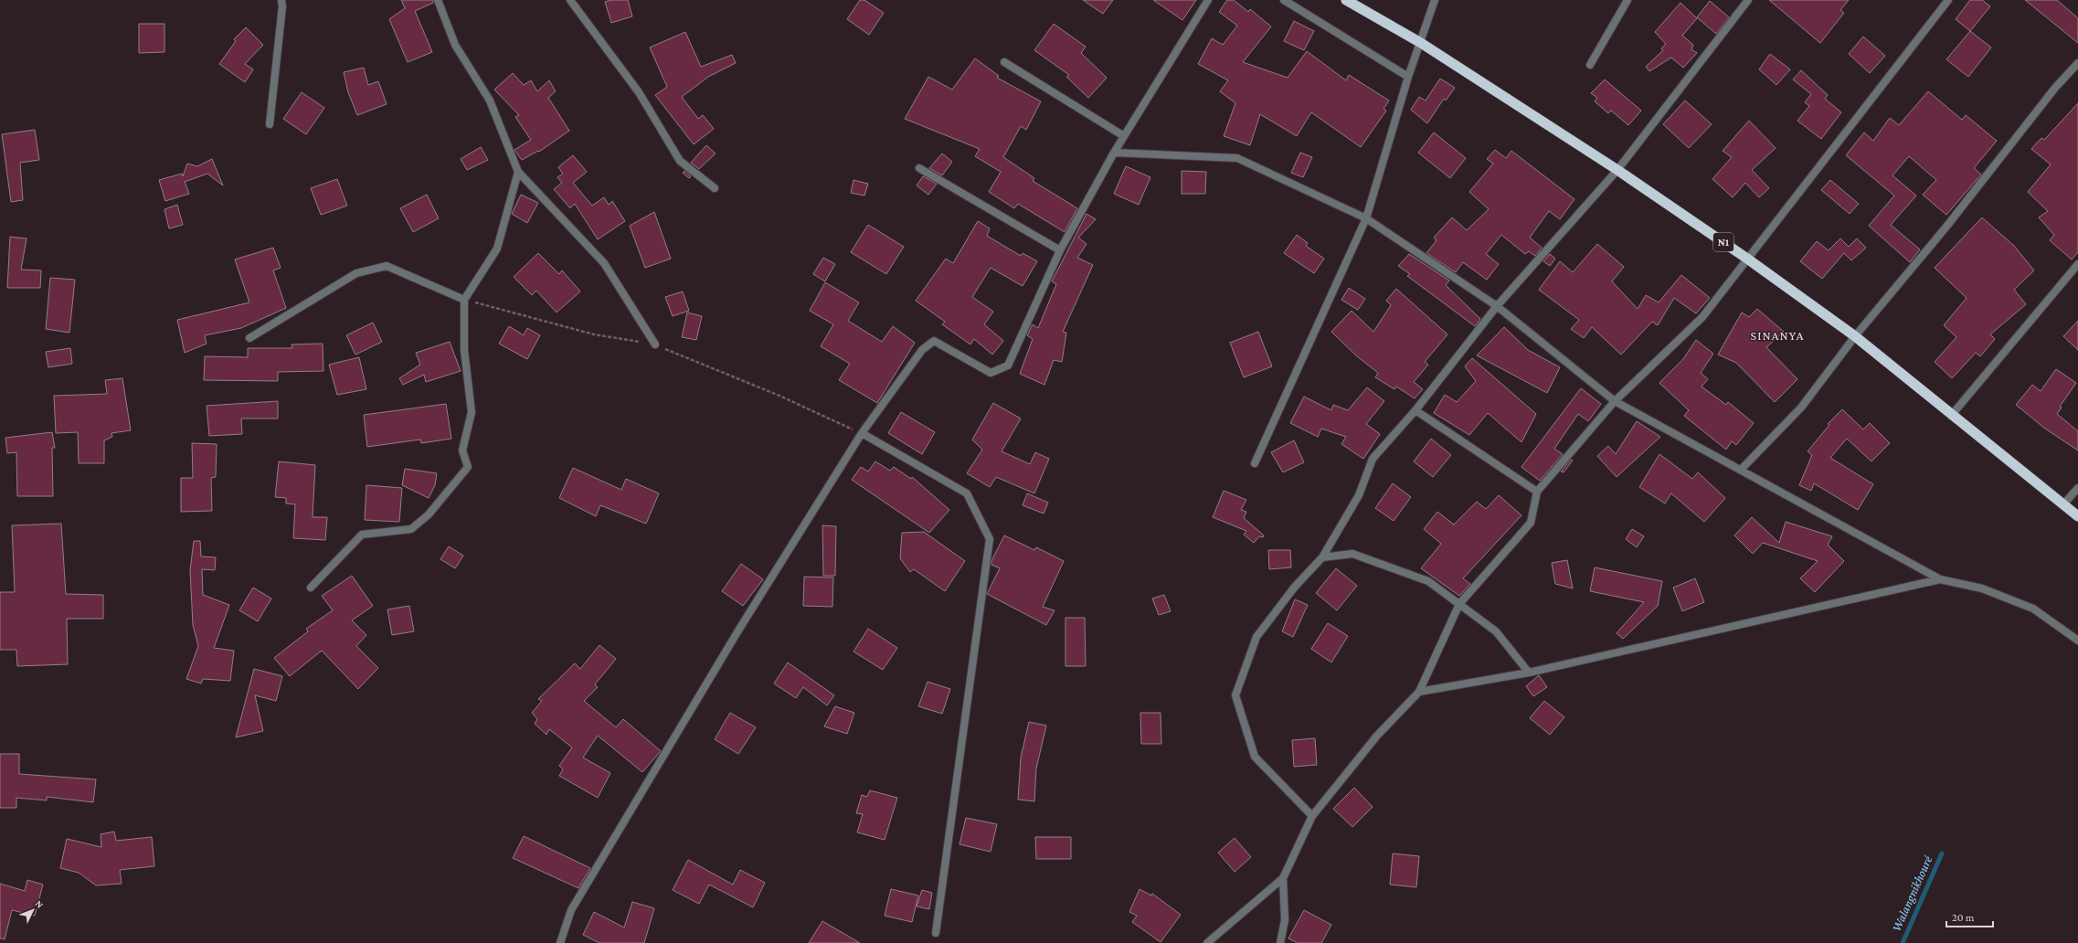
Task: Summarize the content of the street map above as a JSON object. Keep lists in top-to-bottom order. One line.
{"streets":{"highway":["N1"]},"districts":["SINANYA"],"water":["Walangnikhouré"],"scale_bar":"20 m","north":"top right"}
